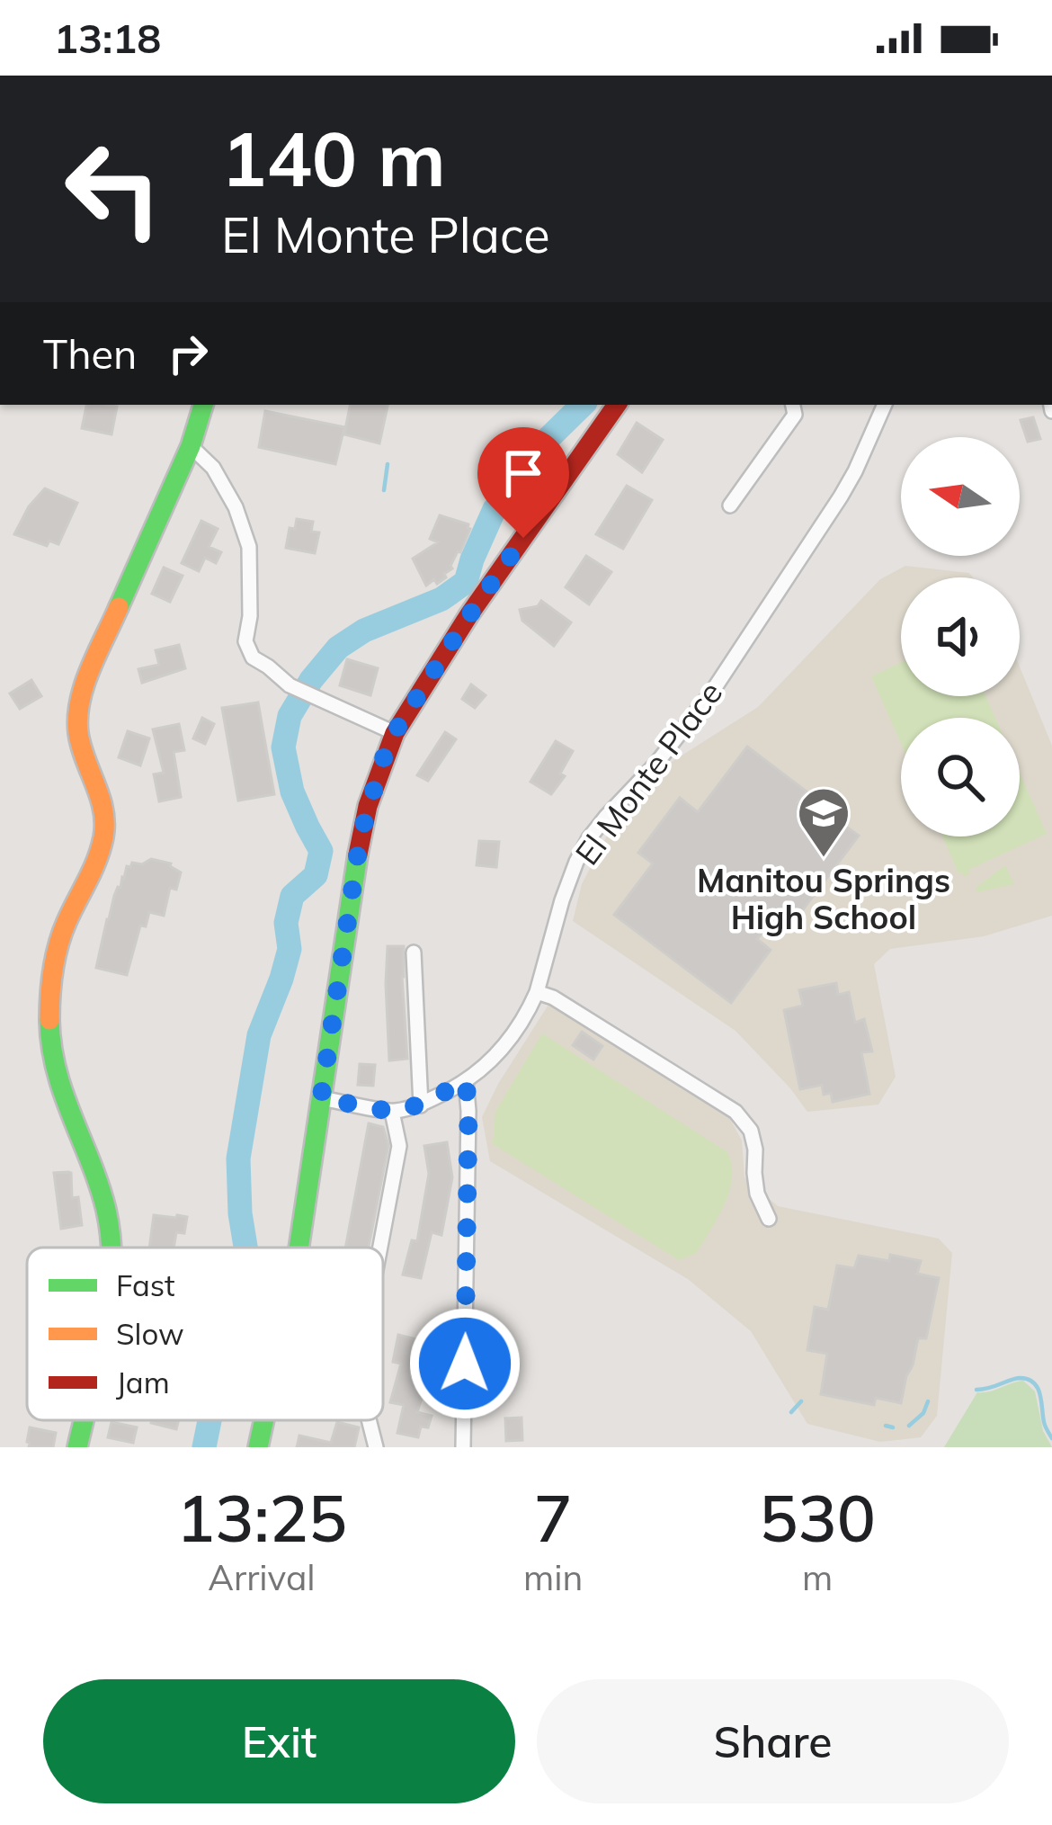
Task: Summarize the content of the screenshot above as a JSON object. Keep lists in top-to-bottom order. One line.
{"streets":{"street":["El Monte Place"]},"places":{"school or university":["Manitou Springs High School"]},"legend":["Fast","Slow","Jam"],"north":"left","page":{"status":"13:18","turn":["140 m","El Monte Place"],"then":"Then","eta":["13:25","Arrival","7","min","530","m"],"buttons":["Exit","Share"]}}
